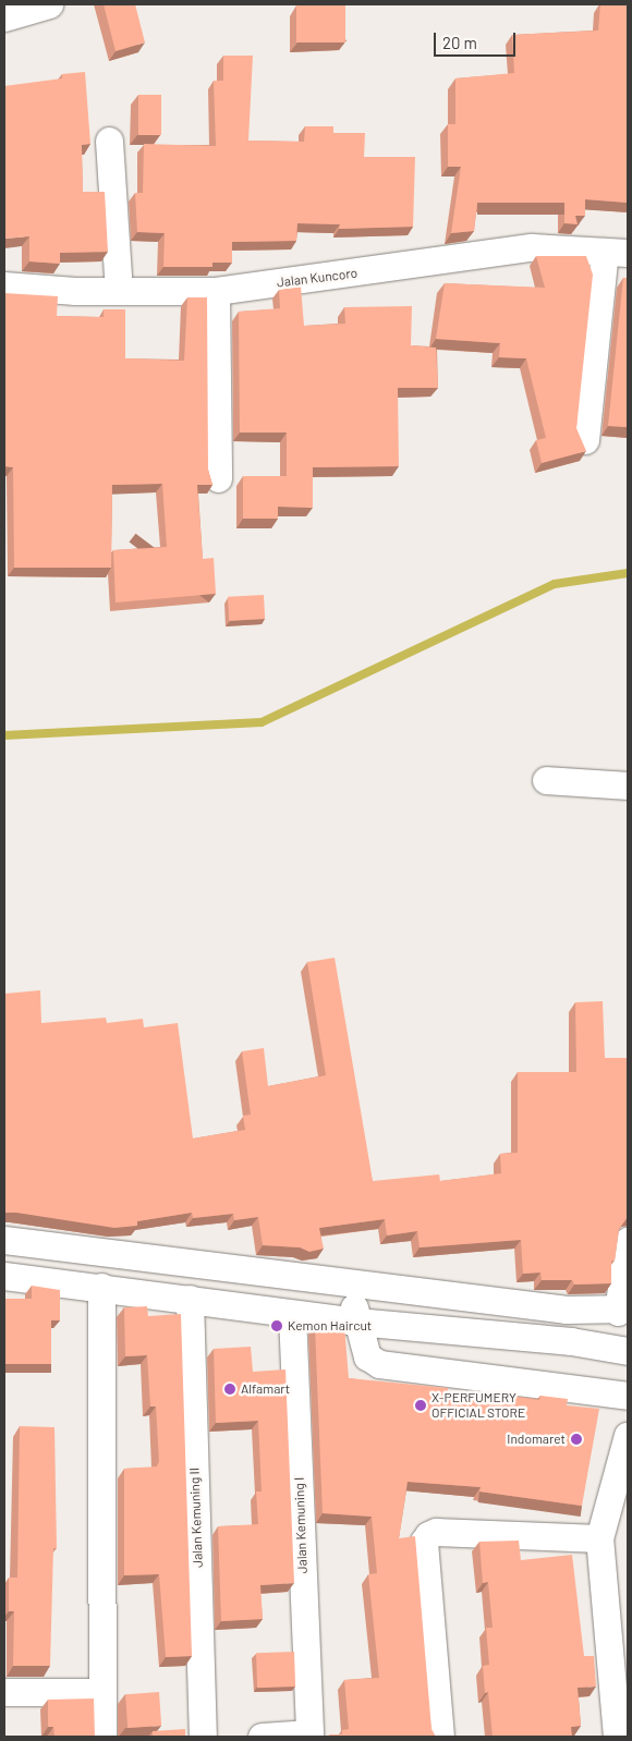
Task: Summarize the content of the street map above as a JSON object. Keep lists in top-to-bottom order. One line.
{"streets":{"street":["Jalan Kuncoro","Jalan Kemuning II","Jalan Kemuning I"]},"places":["Kemon Haircut","Alfamart","X-PERFUMERY OFFICIAL STORE","Indomaret"],"scale_bar":"20 m"}
